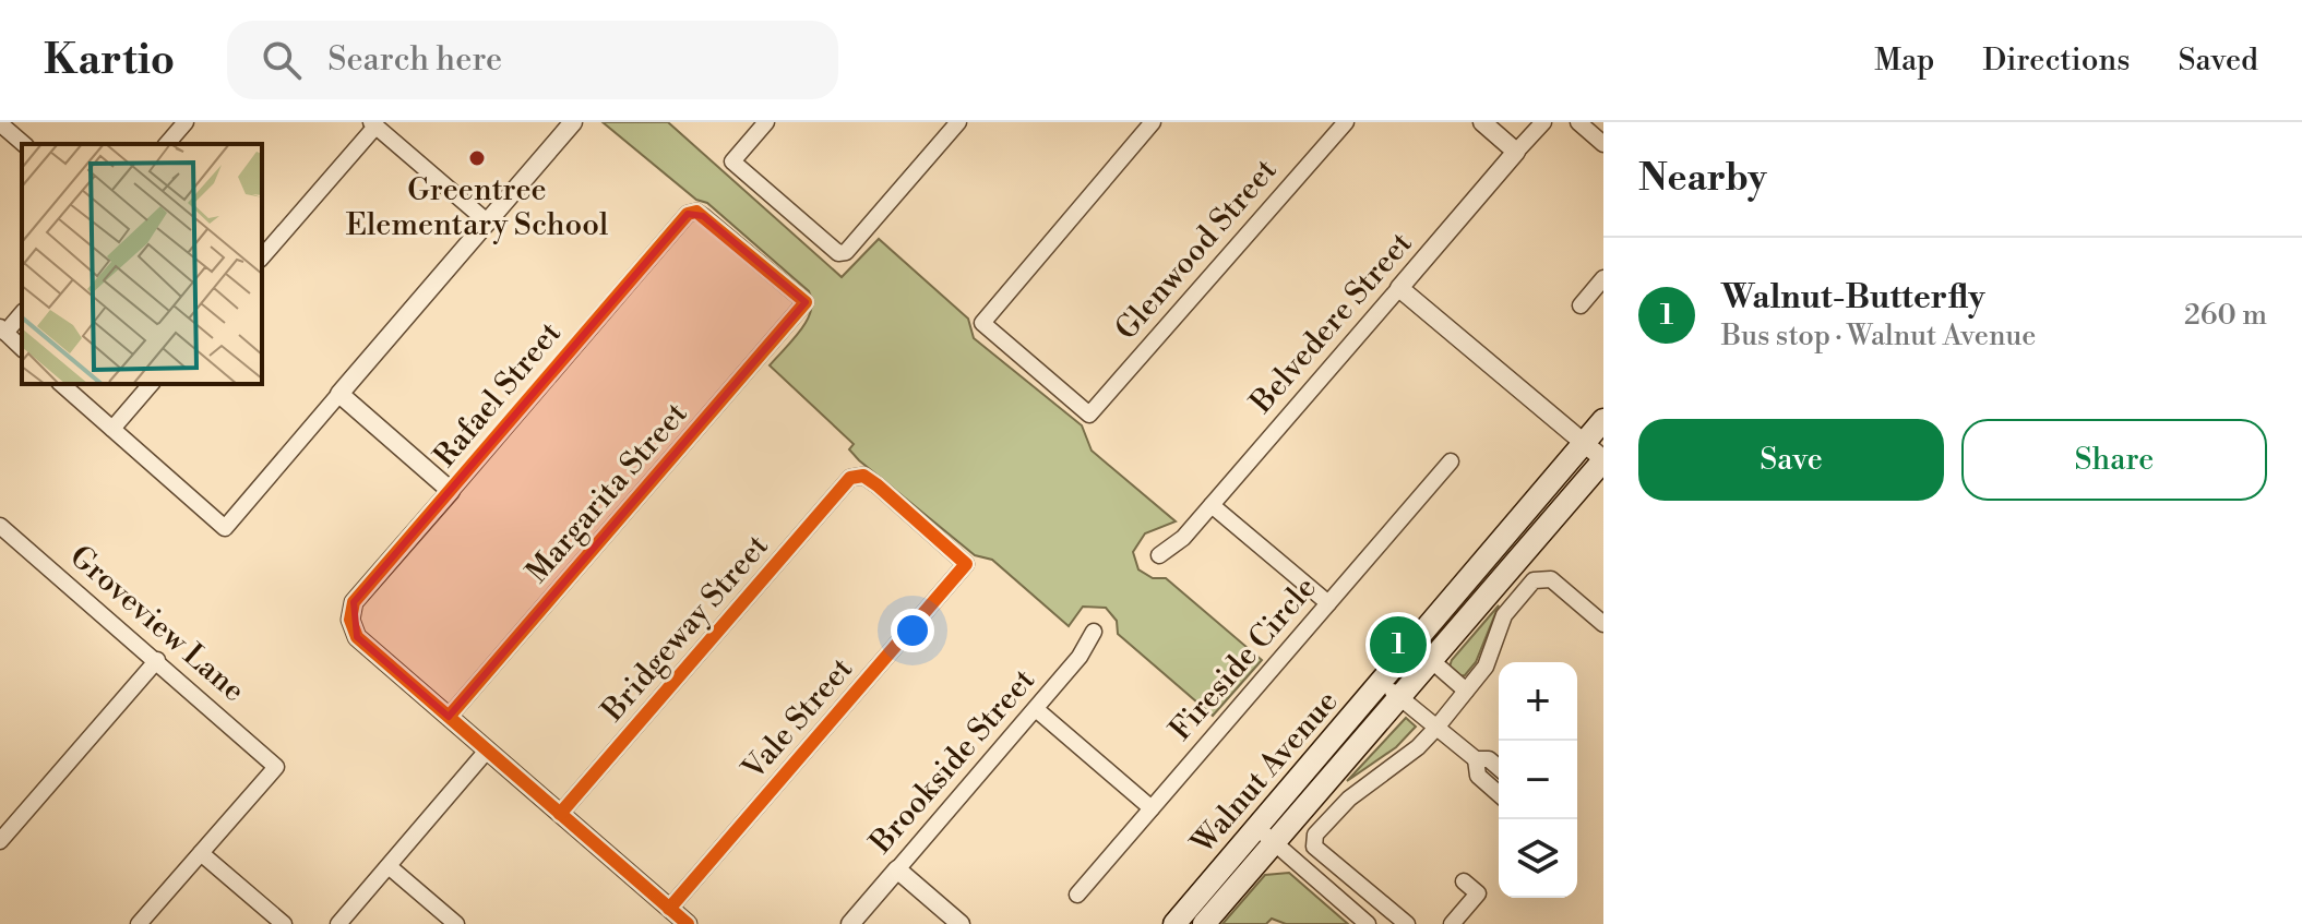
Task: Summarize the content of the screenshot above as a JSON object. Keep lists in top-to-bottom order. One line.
{"streets":{"main road":["Walnut Avenue"],"street":["Glenwood Street","Belvedere Street","Rafael Street","Margarita Street","Groveview Lane","Bridgeway Street","Fireside Circle","Vale Street","Brookside Street"]},"crossings":[["Rafael Street","Margarita Street"],["Bridgeway Street","Vale Street"]],"places":["Greentree Elementary School"],"page":{"header":"Kartio","search":"Search here","nav":["Map","Directions","Saved"],"heading":"Nearby","list":[{"mark":"1","name":"Walnut-Butterfly","note":"Bus stop · Walnut Avenue","value":"260 m"}],"buttons":["Save","Share"],"pins":"1","map_buttons":["+","−"]}}
